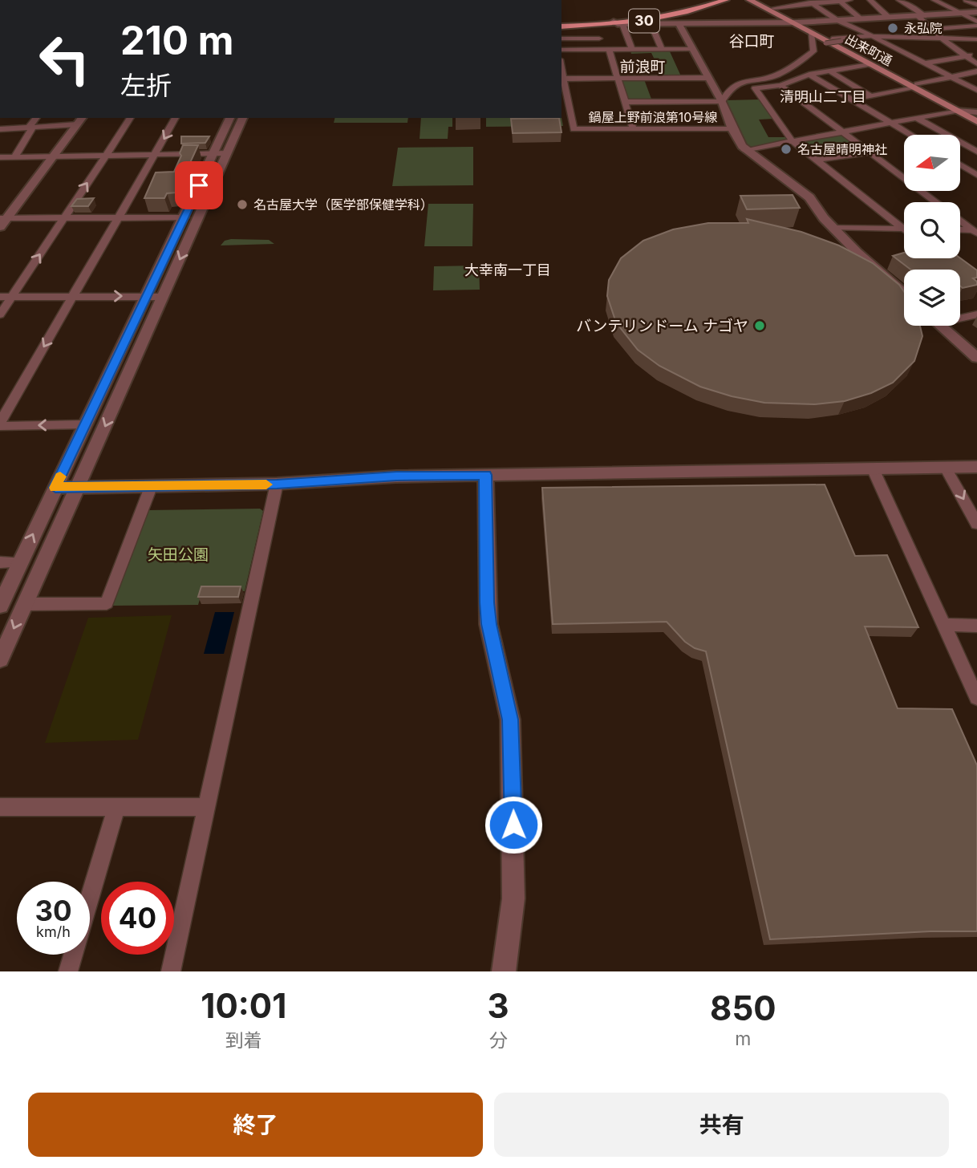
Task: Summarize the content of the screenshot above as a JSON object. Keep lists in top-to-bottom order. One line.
{"streets":{"main road":["30","出来町通"],"street":["鍋屋上野前浪第10号線"]},"districts":["谷口町","前浪町","清明山二丁目","大幸南一丁目"],"parks":["矢田公園"],"places":["永弘院","名古屋晴明神社","名古屋大学（医学部保健学科）","バンテリンドーム ナゴヤ"],"north":"left","page":{"turn":["210 m","左折"],"speed":"30 km/h","limit":"40","eta":["10:01","到着","3","分","850","m"],"buttons":["終了","共有"]}}
